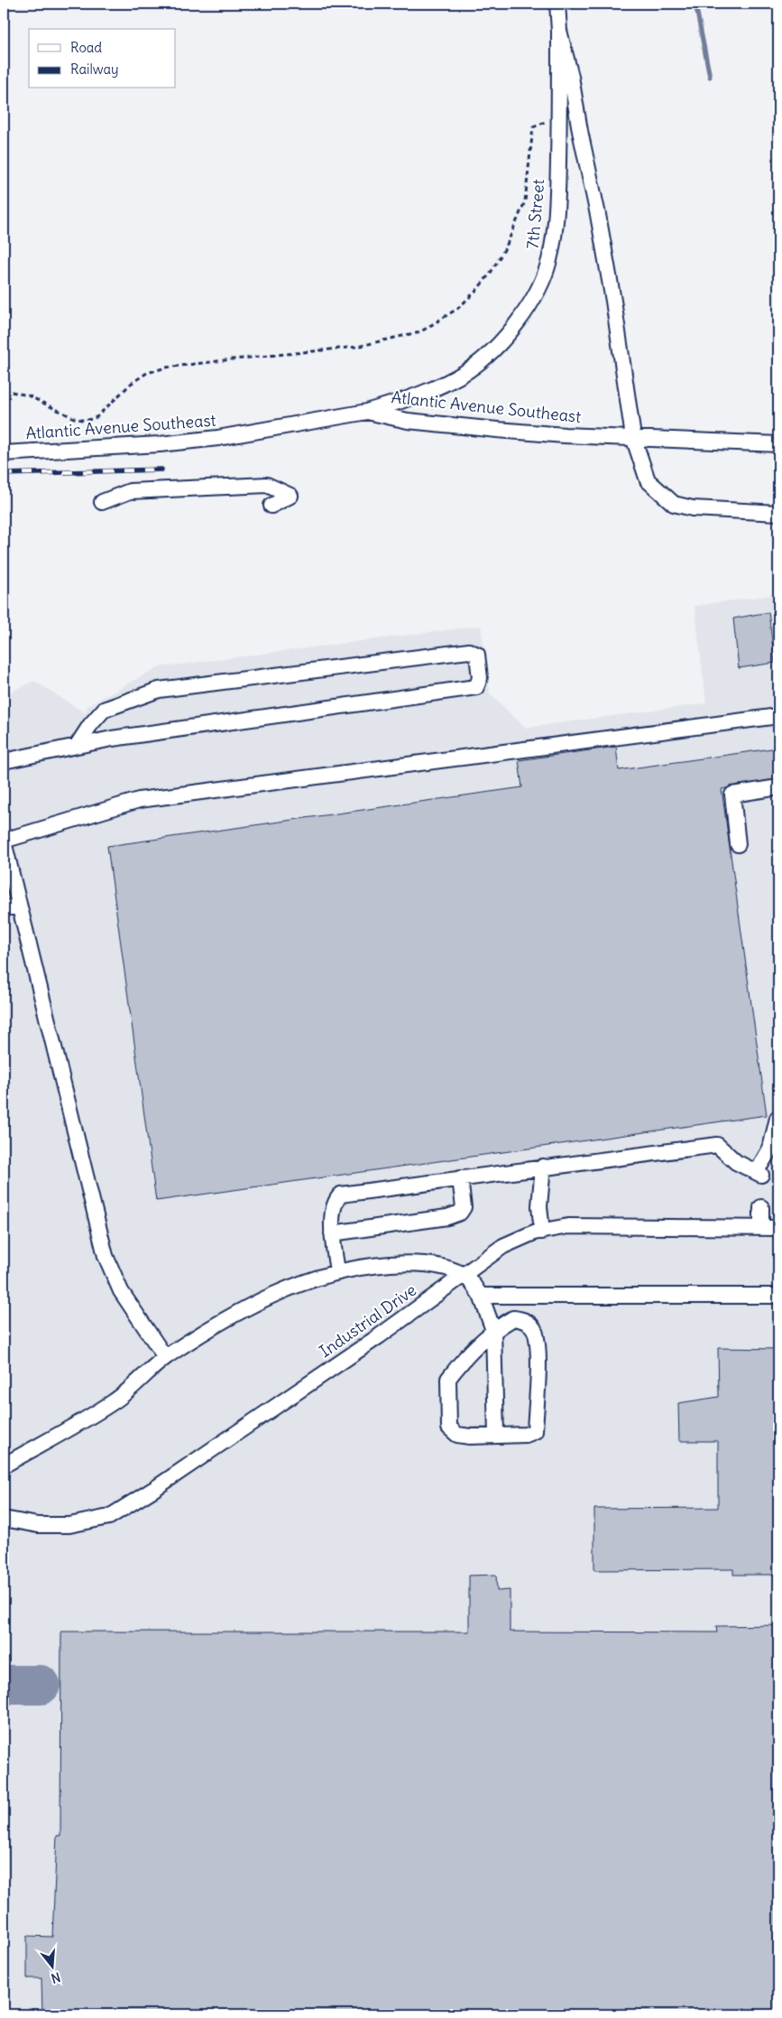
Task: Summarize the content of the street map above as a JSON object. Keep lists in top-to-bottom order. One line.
{"streets":{"street":["7th Street","Atlantic Avenue Southeast","Industrial Drive"]},"crossings":[["7th Street","Atlantic Avenue Southeast"]],"legend":["Road","Railway"],"north":"bottom"}
